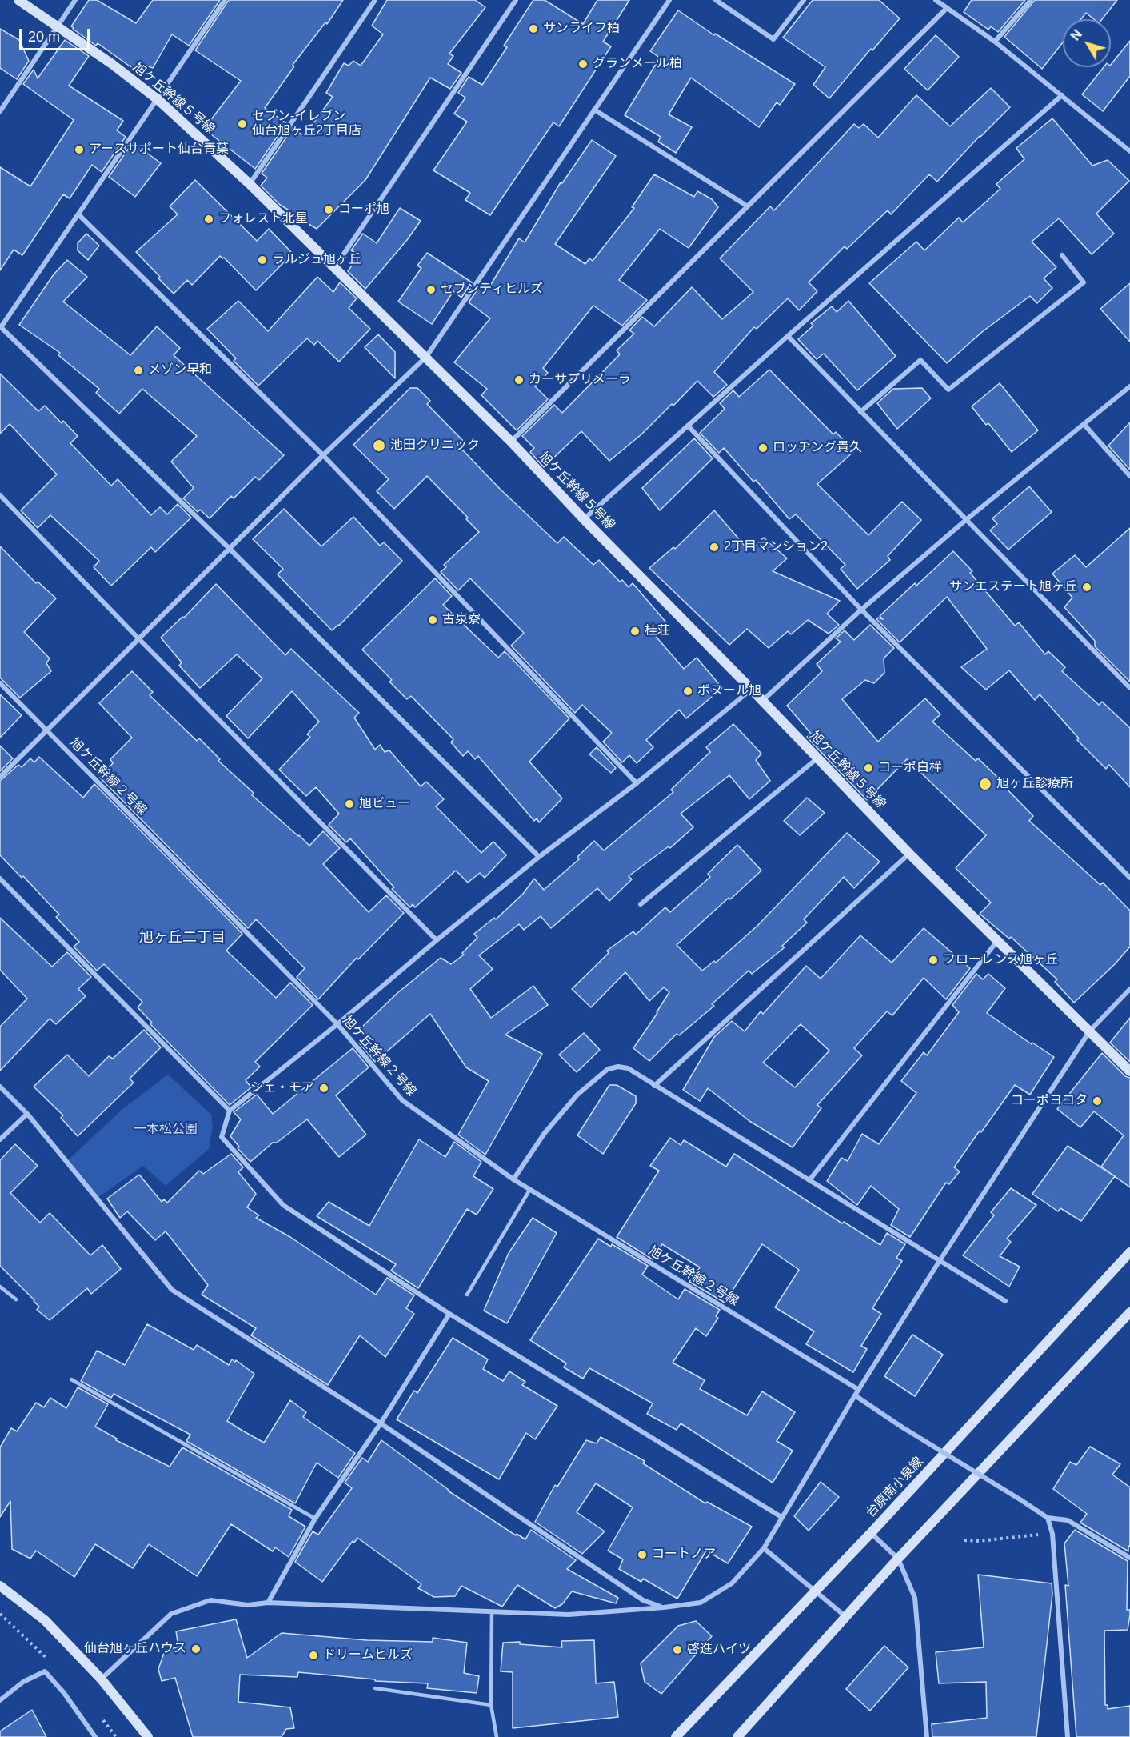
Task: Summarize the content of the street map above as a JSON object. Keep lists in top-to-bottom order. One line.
{"streets":{"street":["旭ケ丘幹線５号線","旭ケ丘幹線２号線","台原南小泉線"]},"districts":["旭ヶ丘二丁目"],"parks":["一本松公園"],"places":["サンライフ柏","グランメール柏","セブン-イレブン 仙台旭ヶ丘2丁目店","アースサポート仙台青葉","コーポ旭","フォレスト北星","ラルジュ旭ヶ丘","セブンティヒルズ","メゾン早和","カーサプリメーラ","池田クリニック","ロッヂング貴久","2丁目マンション2","サンエステート旭ヶ丘","古泉寮","桂荘","ボヌール旭","コーポ白樺","旭ヶ丘診療所","旭ビュー","フローレンス旭ヶ丘","シェ・モア","コーポヨコタ","コートノア","仙台旭ヶ丘ハウス","啓進ハイツ","ドリームヒルズ"],"scale_bar":"20 m","north":"top left"}
